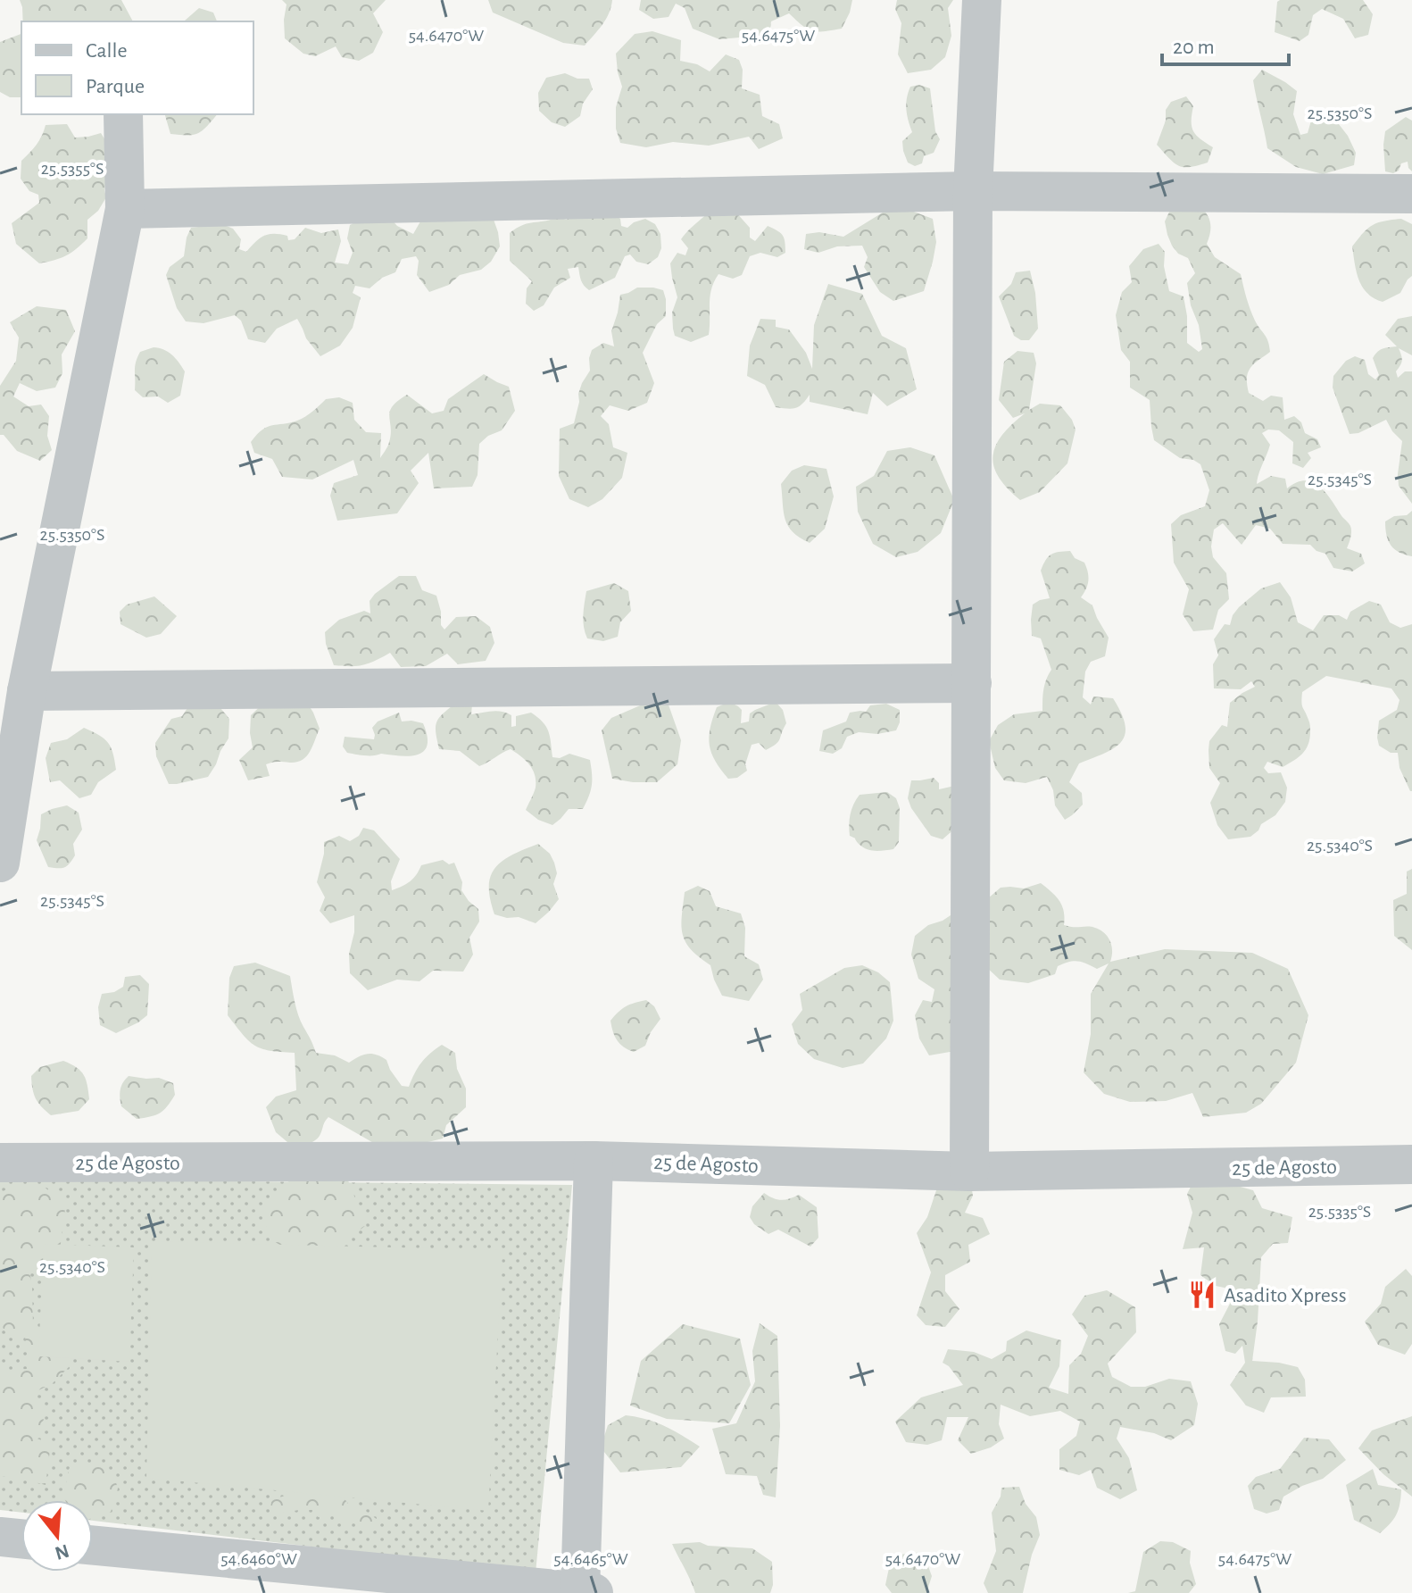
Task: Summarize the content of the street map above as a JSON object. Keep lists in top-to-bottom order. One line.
{"streets":{"street":["25 de Agosto"]},"places":{"restaurant":["Asadito Xpress"]},"legend":["Calle","Parque"],"scale_bar":"20 m","north":"bottom","coordinates":["54.6470°W","54.6475°W","25.5350°S","25.5355°S","25.5345°S","25.5340°S","25.5335°S","54.6460°W","54.6465°W"]}
